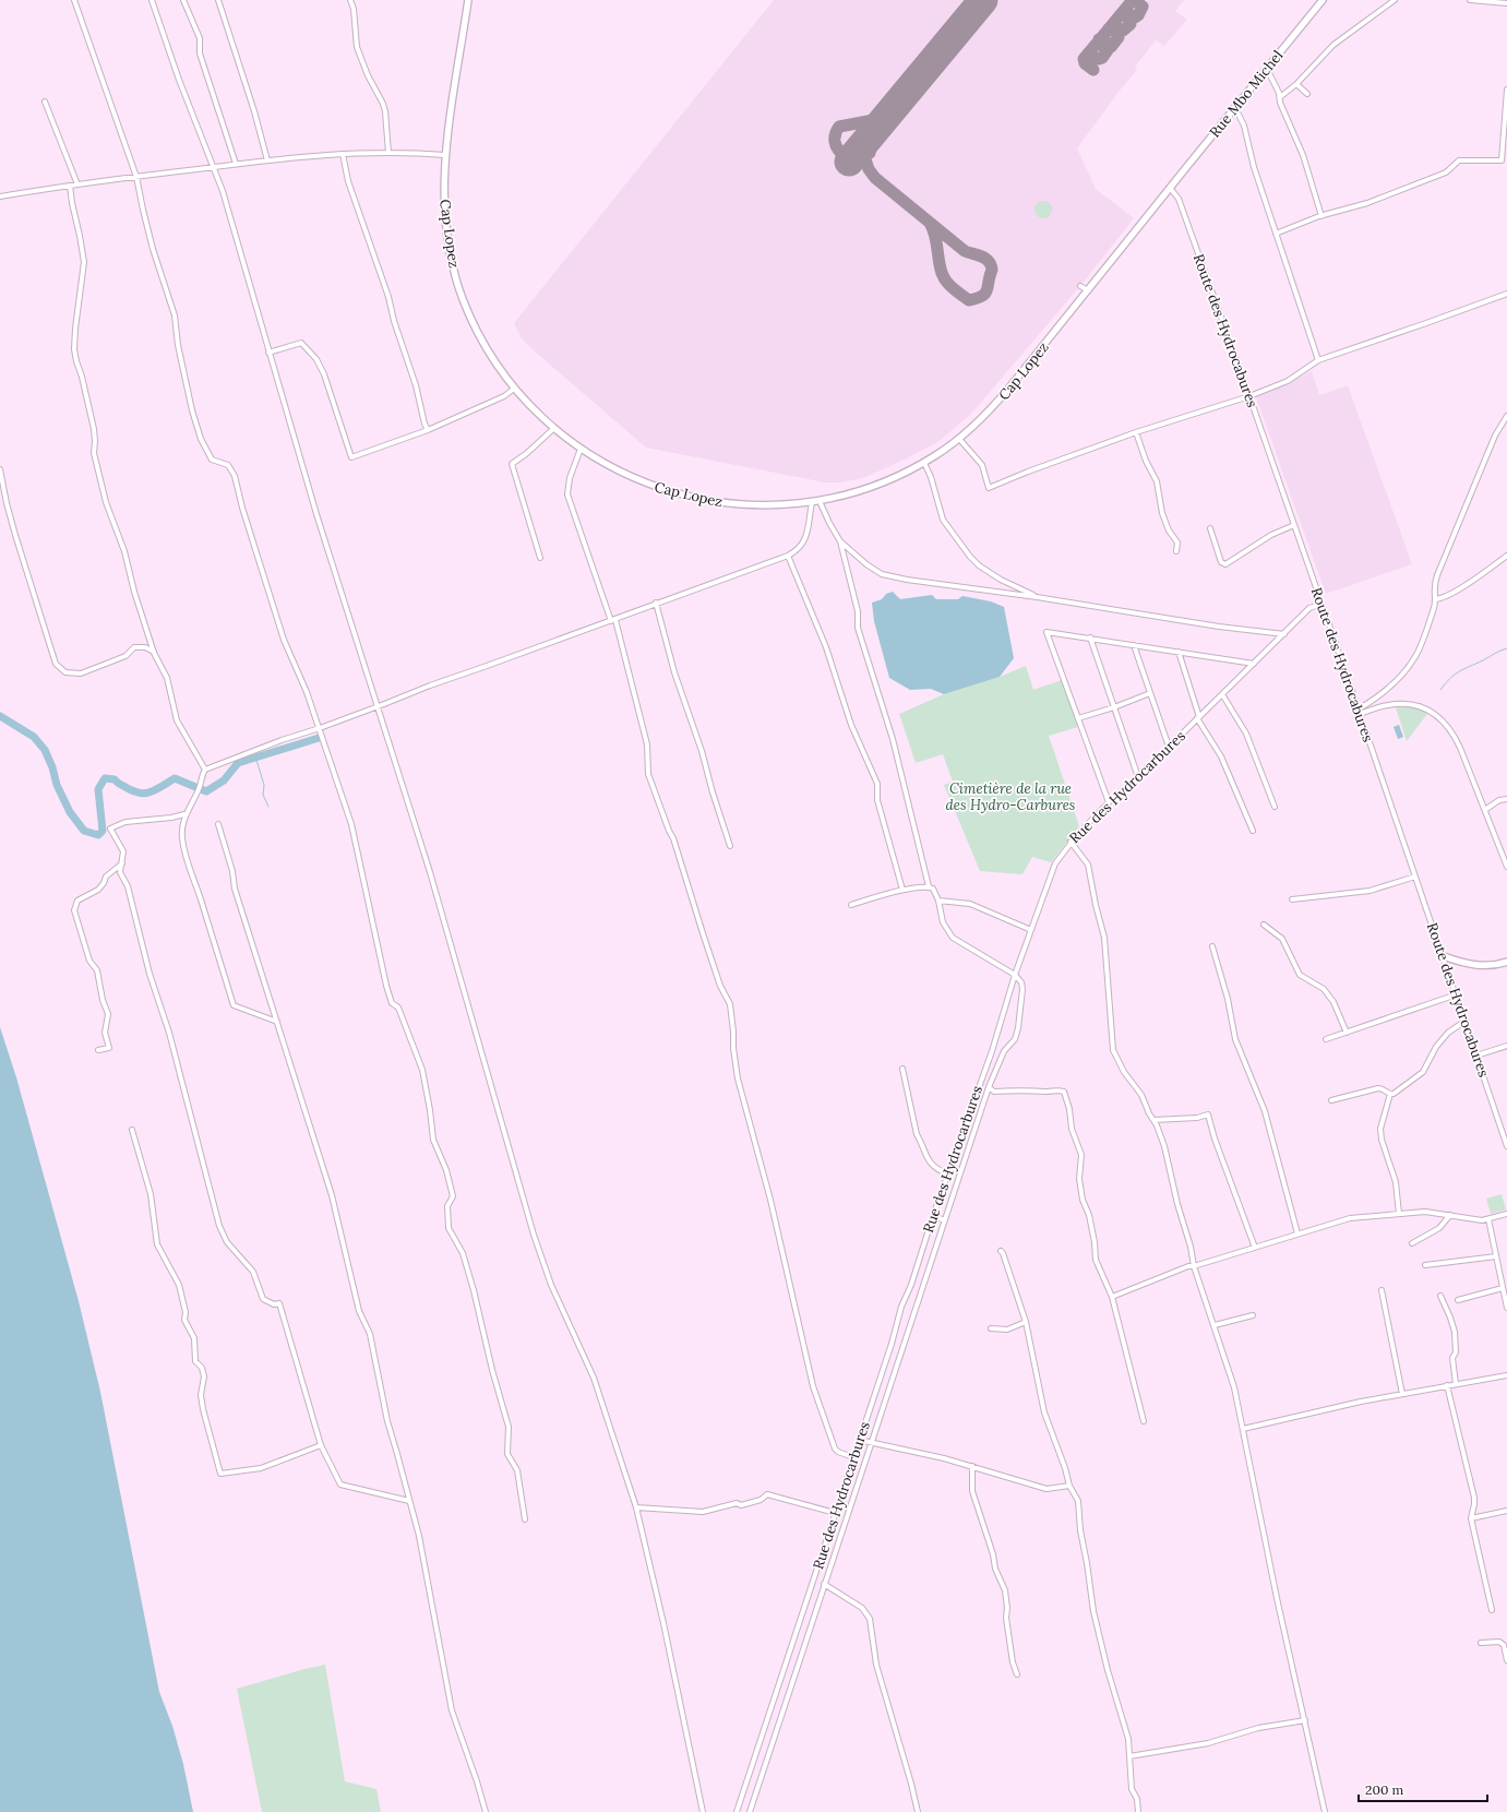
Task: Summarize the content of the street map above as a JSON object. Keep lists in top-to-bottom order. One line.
{"streets":{"street":["Rue Mbo Michel","Cap Lopez","Route des Hydrocabures","Rue des Hydrocarbures"]},"crossings":[["Rue Mbo Michel","Cap Lopez"],["Rue Mbo Michel","Route des Hydrocabures"],["Cap Lopez","Route des Hydrocabures"],["Route des Hydrocabures","Rue des Hydrocarbures"]],"parks":["Cimetière de la rue des Hydro-Carbures"],"scale_bar":"200 m"}
